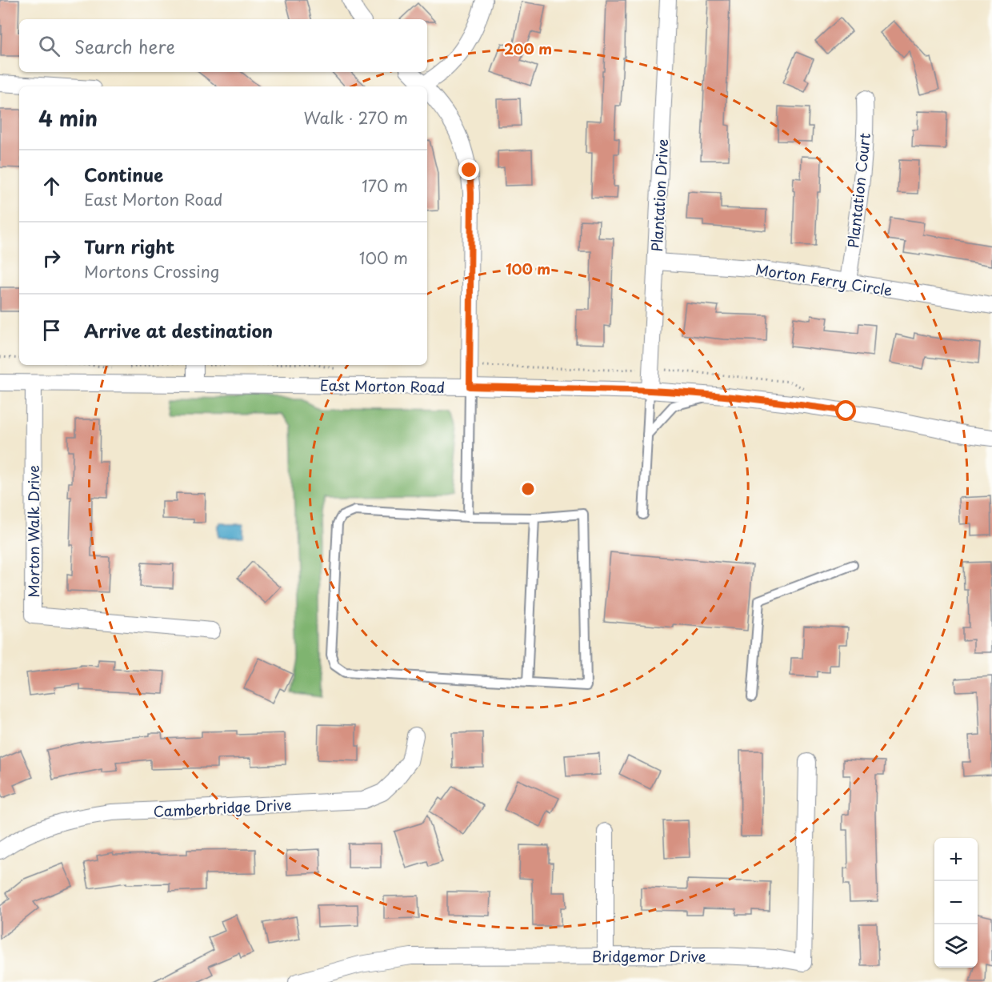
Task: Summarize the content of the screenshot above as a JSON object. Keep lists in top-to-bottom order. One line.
{"streets":{"street":["Plantation Court","Plantation Drive","Morton Ferry Circle","East Morton Road","Morton Walk Drive","Camberbridge Drive","Bridgemor Drive"]},"crossings":[["Plantation Court","Morton Ferry Circle"],["Plantation Drive","Morton Ferry Circle"],["Plantation Drive","East Morton Road"],["East Morton Road","Morton Walk Drive"]],"page":{"search":"Search here","heading":["4 min","Walk · 270 m"],"list":[["Continue","East Morton Road","170 m"],["Turn right","Mortons Crossing","100 m"],"Arrive at destination"],"map_buttons":["+","−"]},"rings":["200 m","100 m"]}
